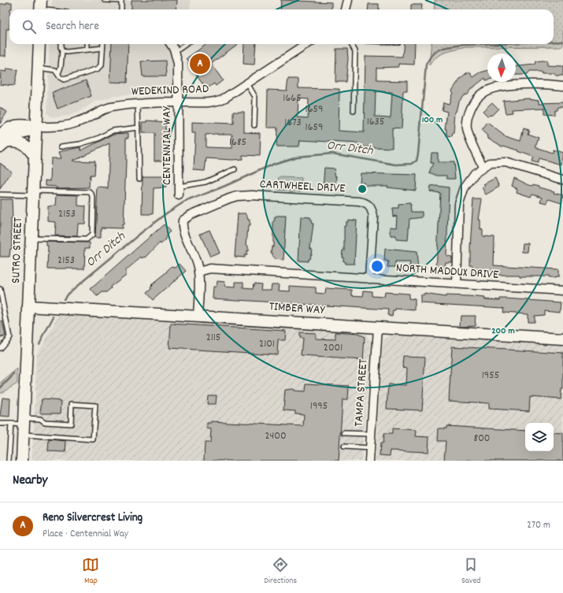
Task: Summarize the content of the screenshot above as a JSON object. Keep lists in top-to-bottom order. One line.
{"streets":{"street":["WEDEKIND ROAD","CENTENNIAL WAY","CARTWHEEL DRIVE","SUTRO STREET","NORTH MADDUX DRIVE","TIMBER WAY","TAMPA STREET"]},"crossings":[["WEDEKIND ROAD","CENTENNIAL WAY"],["WEDEKIND ROAD","SUTRO STREET"],["CARTWHEEL DRIVE","NORTH MADDUX DRIVE"],["SUTRO STREET","TIMBER WAY"],["TIMBER WAY","TAMPA STREET"]],"water":["Orr Ditch"],"house_numbers":["1665","1659","1635","1673","1659","1685","2153","2153","2115","2101","2001","1955","1995","2400","800"],"north":"bottom","page":{"search":"Search here","pins":"A","heading":"Nearby","list":[{"mark":"A","name":"Reno Silvercrest Living","note":"Place · Centennial Way","value":"270 m"}],"nav":["Map","Directions","Saved"]},"rings":["100 m","200 m"]}
